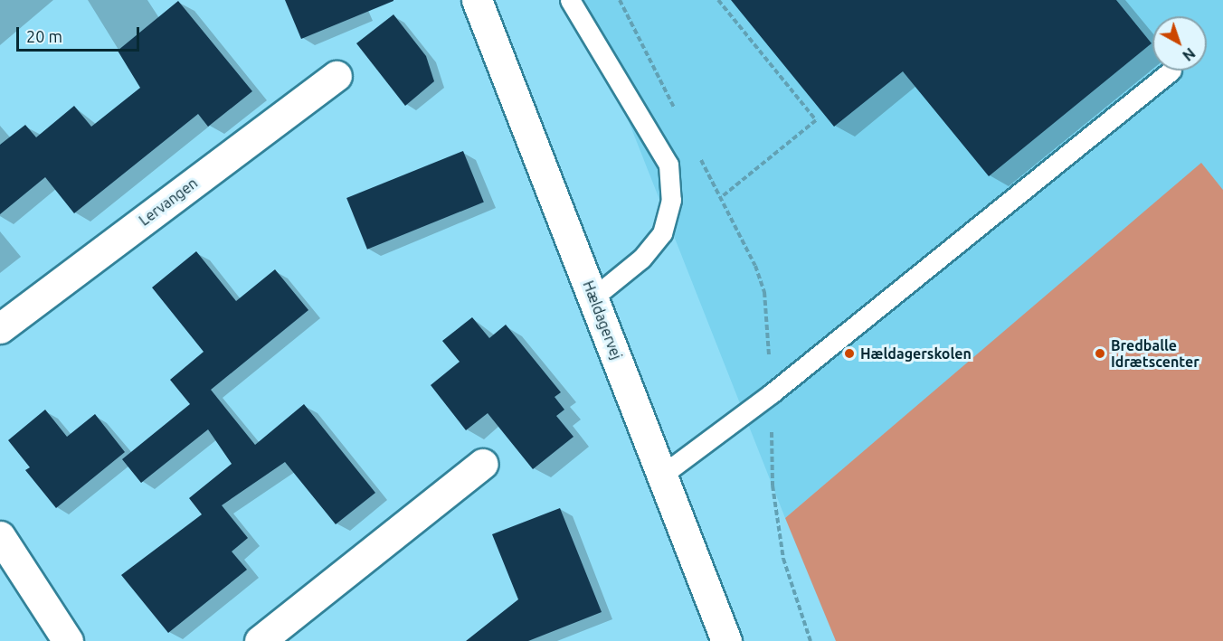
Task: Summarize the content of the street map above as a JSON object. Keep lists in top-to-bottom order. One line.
{"streets":{"street":["Lervangen","Hældagervej"]},"places":["Hældagerskolen","Bredballe Idrætscenter"],"scale_bar":"20 m","north":"bottom right"}
